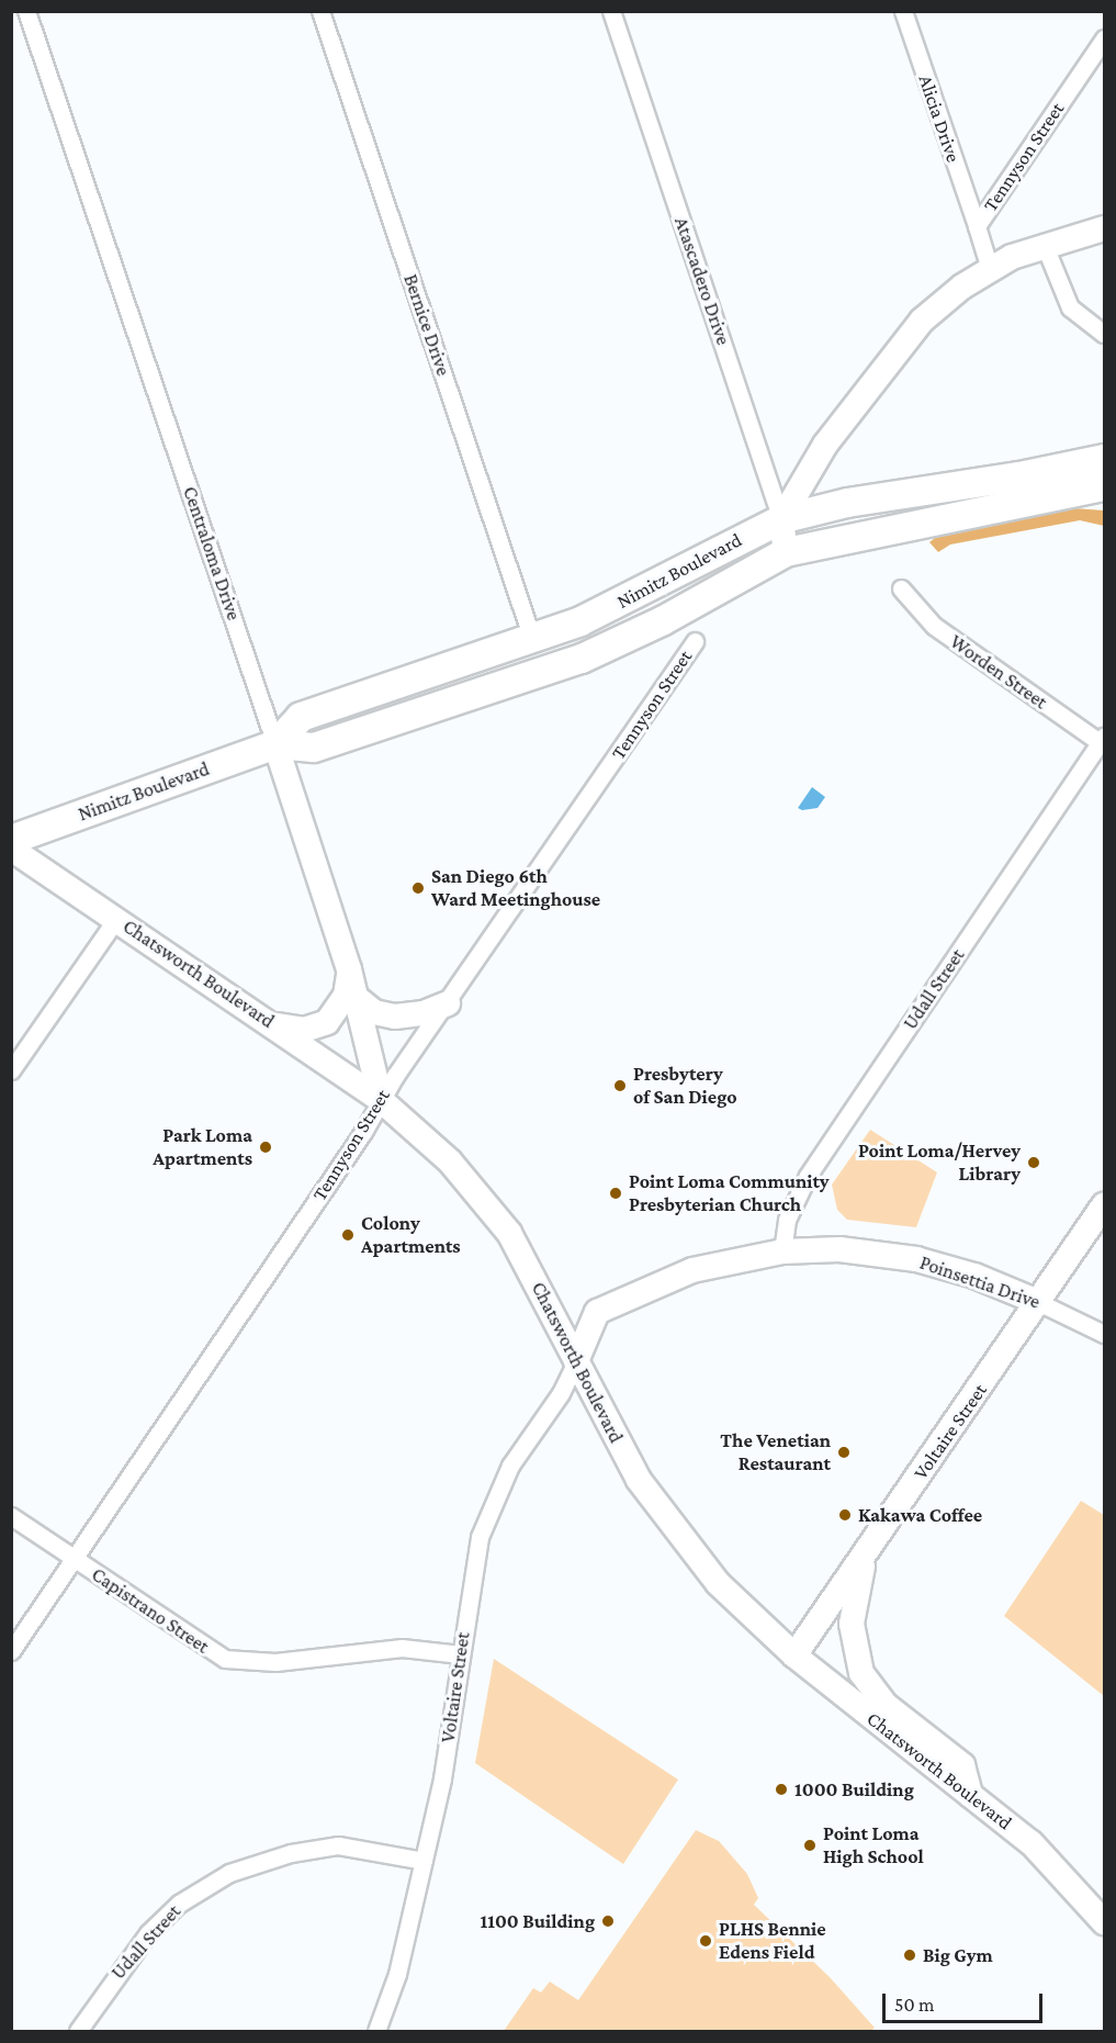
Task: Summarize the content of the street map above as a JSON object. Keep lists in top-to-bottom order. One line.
{"streets":{"main road":["Atascadero Drive","Centraloma Drive","Nimitz Boulevard","Chatsworth Boulevard","Poinsettia Drive","Voltaire Street"],"street":["Alicia Drive","Tennyson Street","Bernice Drive","Worden Street","Udall Street","Capistrano Street"]},"crossings":[["Alicia Drive","Tennyson Street"],["Tennyson Street","Centraloma Drive"],["Tennyson Street","Chatsworth Boulevard"],["Tennyson Street","Capistrano Street"],["Atascadero Drive","Nimitz Boulevard"],["Bernice Drive","Nimitz Boulevard"],["Centraloma Drive","Nimitz Boulevard"],["Centraloma Drive","Chatsworth Boulevard"],["Worden Street","Udall Street"],["Chatsworth Boulevard","Poinsettia Drive"],["Chatsworth Boulevard","Voltaire Street"],["Udall Street","Poinsettia Drive"],["Udall Street","Voltaire Street"],["Poinsettia Drive","Voltaire Street"],["Voltaire Street","Capistrano Street"]],"places":["San Diego 6th Ward Meetinghouse","Presbytery of San Diego","Park Loma Apartments","Point Loma/Hervey Library","Point Loma Community Presbyterian Church","Colony Apartments","The Venetian Restaurant","Kakawa Coffee","1000 Building","Point Loma High School","1100 Building","PLHS Bennie Edens Field","Big Gym"],"scale_bar":"50 m"}
